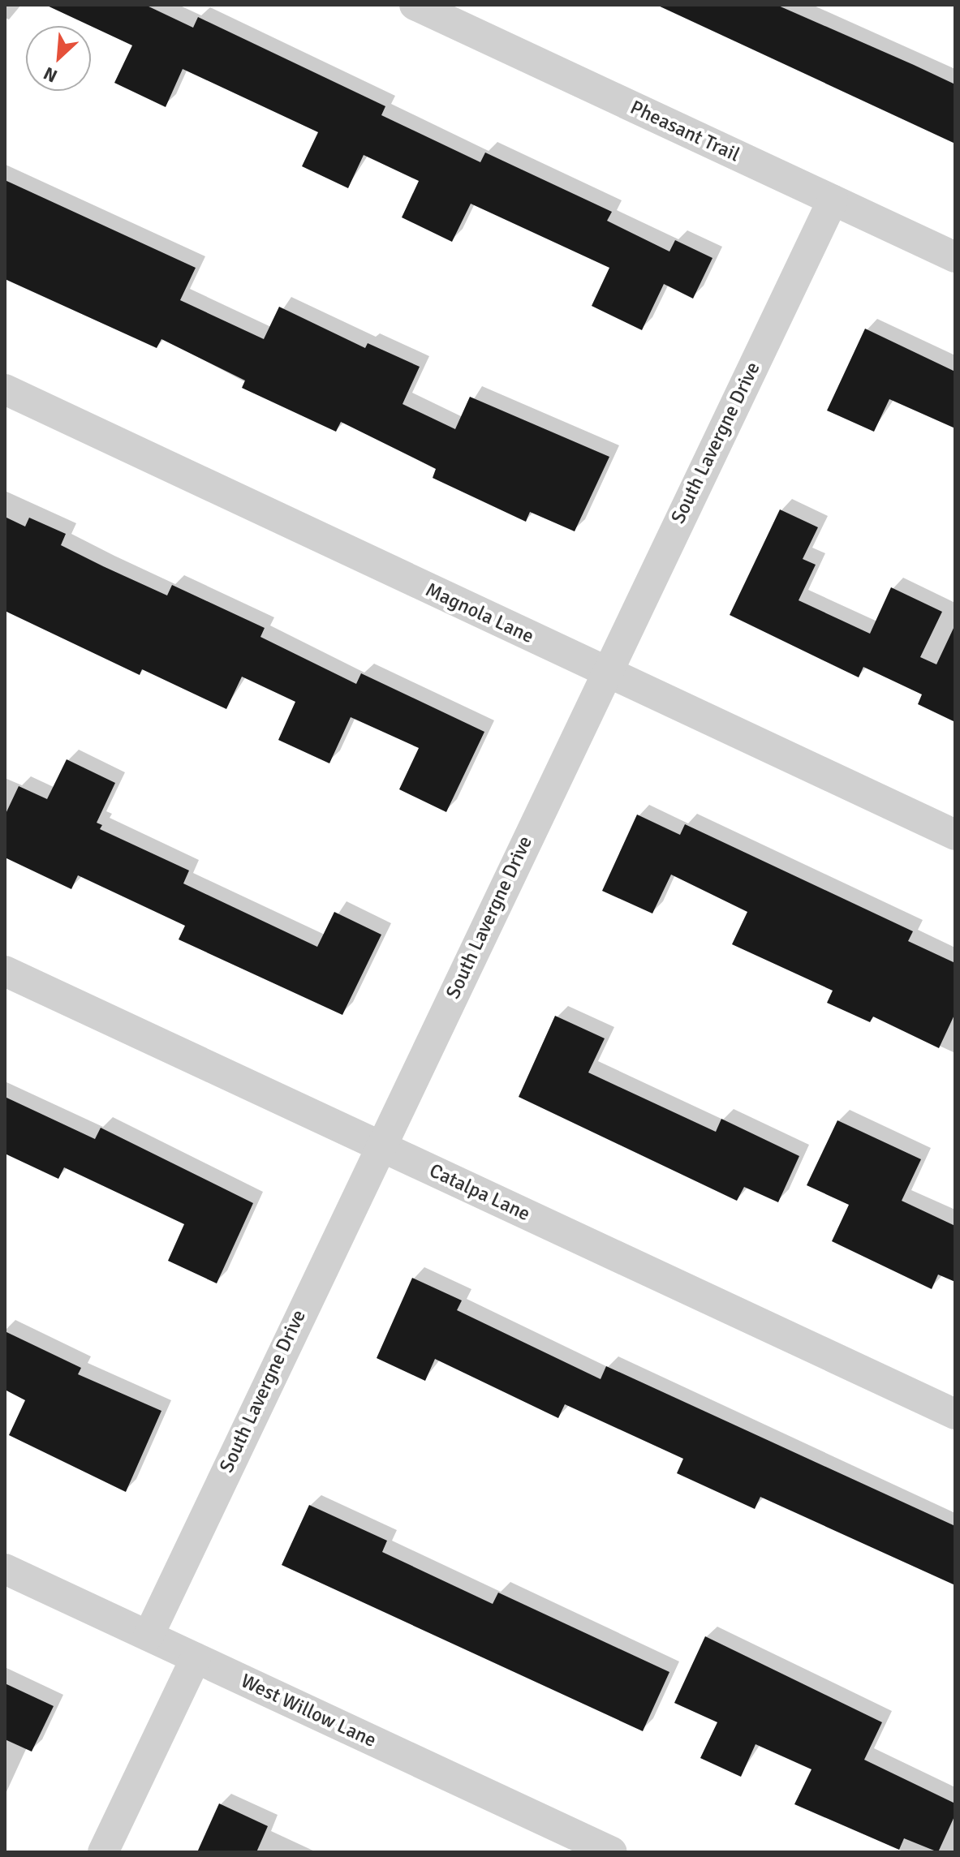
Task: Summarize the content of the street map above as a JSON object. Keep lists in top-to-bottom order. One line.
{"streets":{"street":["Pheasant Trail","South Lavergne Drive","Magnola Lane","Catalpa Lane","West Willow Lane"]},"crossings":[["Pheasant Trail","South Lavergne Drive"],["South Lavergne Drive","Magnola Lane"],["South Lavergne Drive","Catalpa Lane"],["South Lavergne Drive","West Willow Lane"]],"north":"bottom left"}
